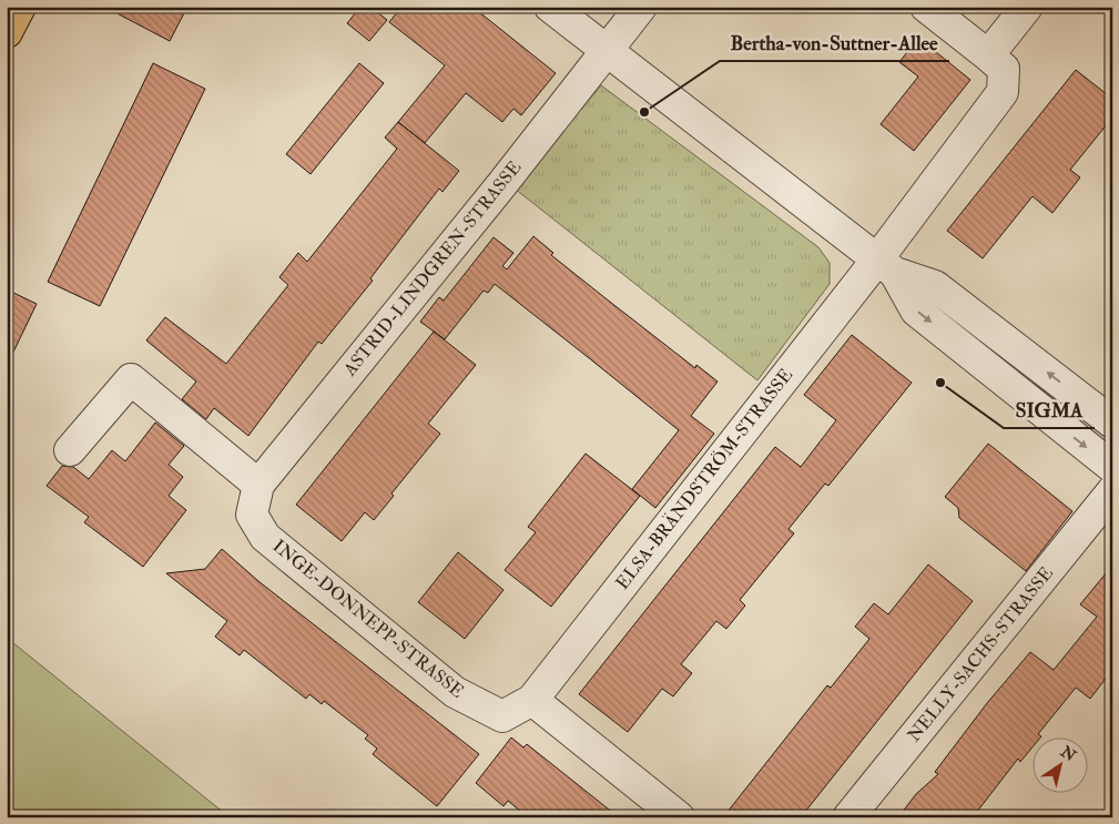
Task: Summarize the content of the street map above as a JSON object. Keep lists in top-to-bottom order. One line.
{"streets":{"street":["ASTRID-LINDGREN-STRASSE","ELSA-BRÄNDSTRÖM-STRASSE","INGE-DONNEPP-STRASSE","NELLY-SACHS-STRASSE"]},"crossings":[["ASTRID-LINDGREN-STRASSE","INGE-DONNEPP-STRASSE"],["ELSA-BRÄNDSTRÖM-STRASSE","INGE-DONNEPP-STRASSE"]],"places":["Bertha-von-Suttner-Allee","SIGMA"],"north":"top right"}
